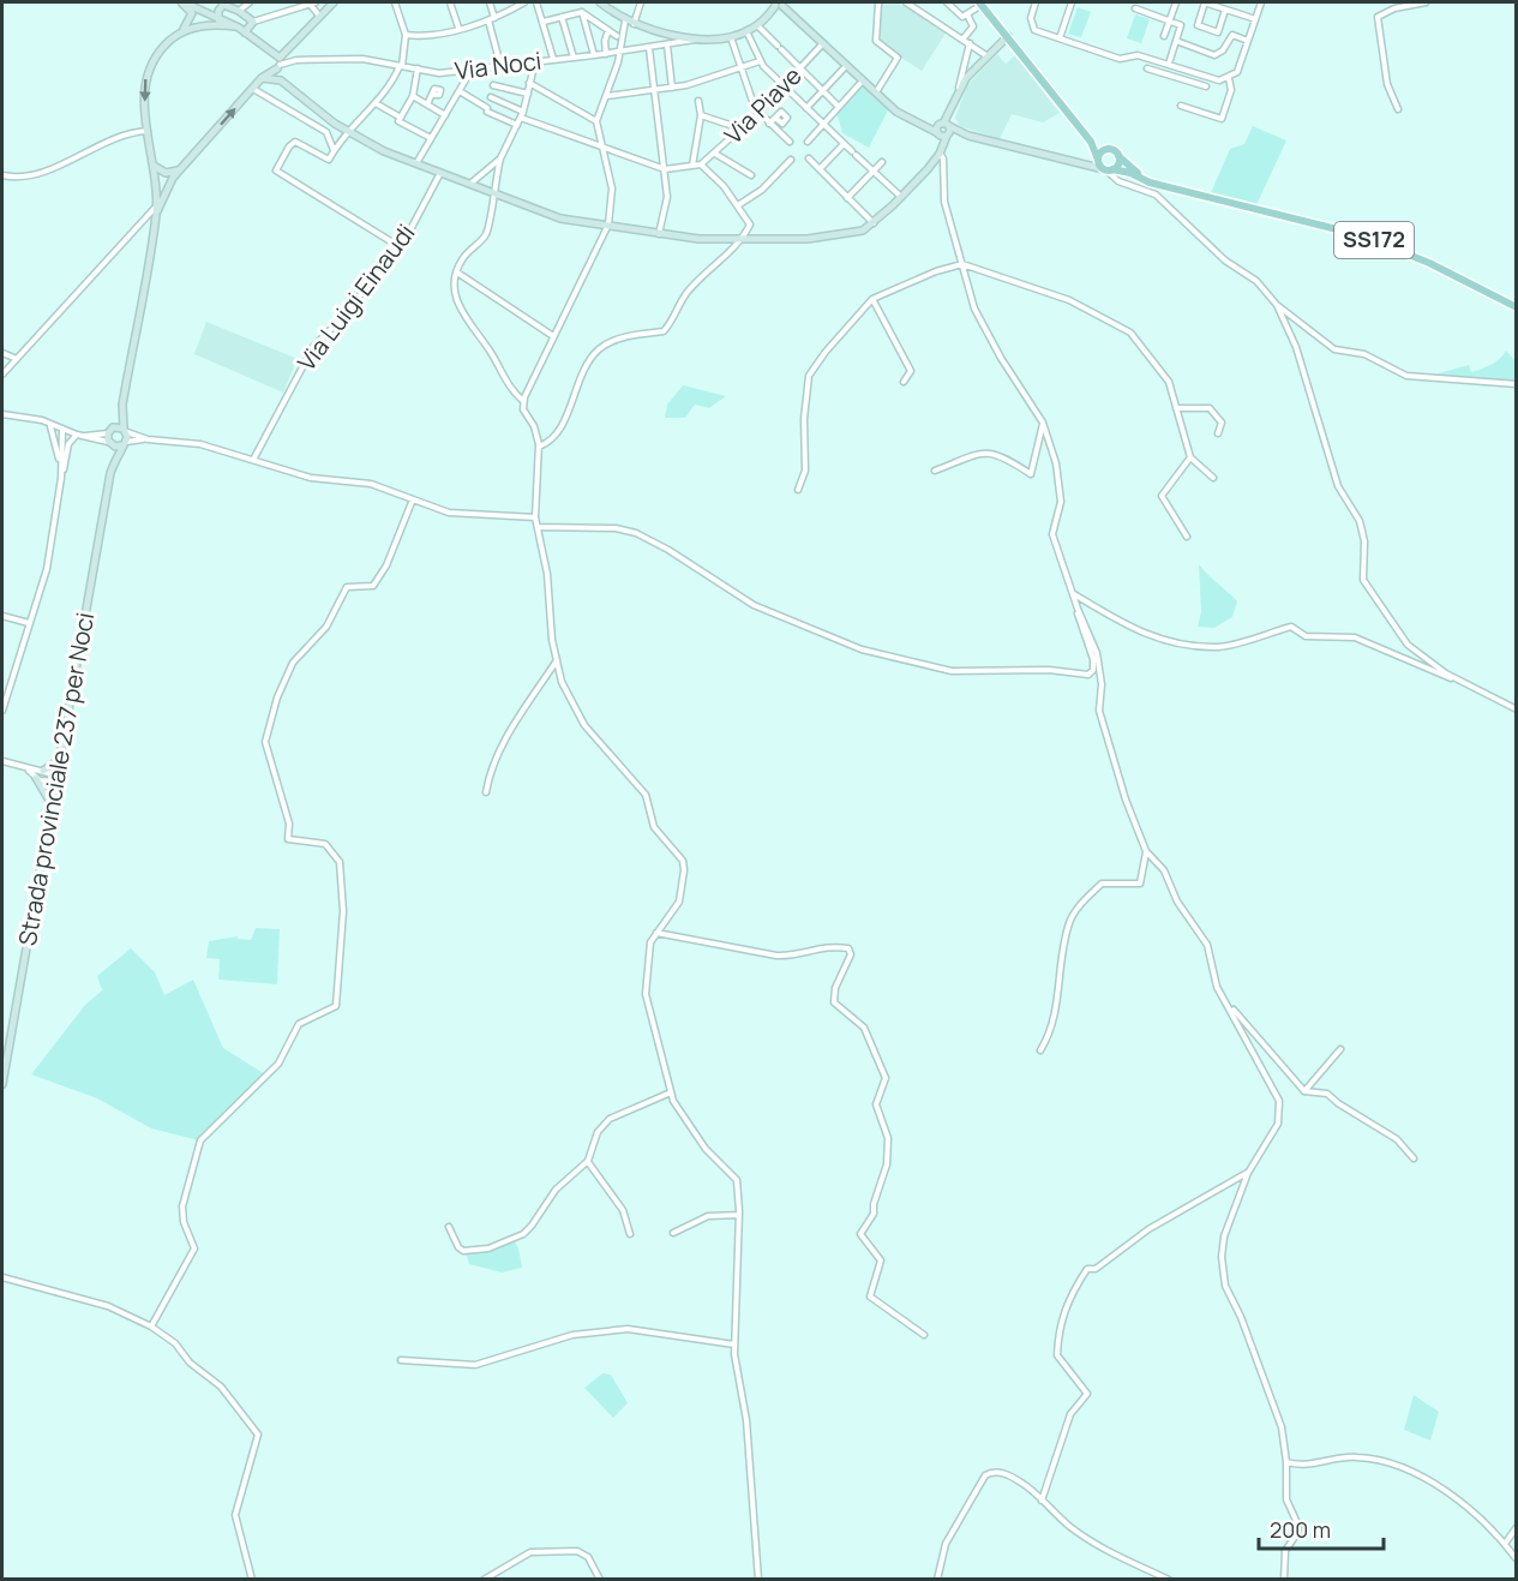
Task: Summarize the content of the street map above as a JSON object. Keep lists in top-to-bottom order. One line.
{"streets":{"main road":["SS172","Strada provinciale 237 per Noci"],"street":["Via Noci","Via Piave","Via Luigi Einaudi"]},"scale_bar":"200 m"}
